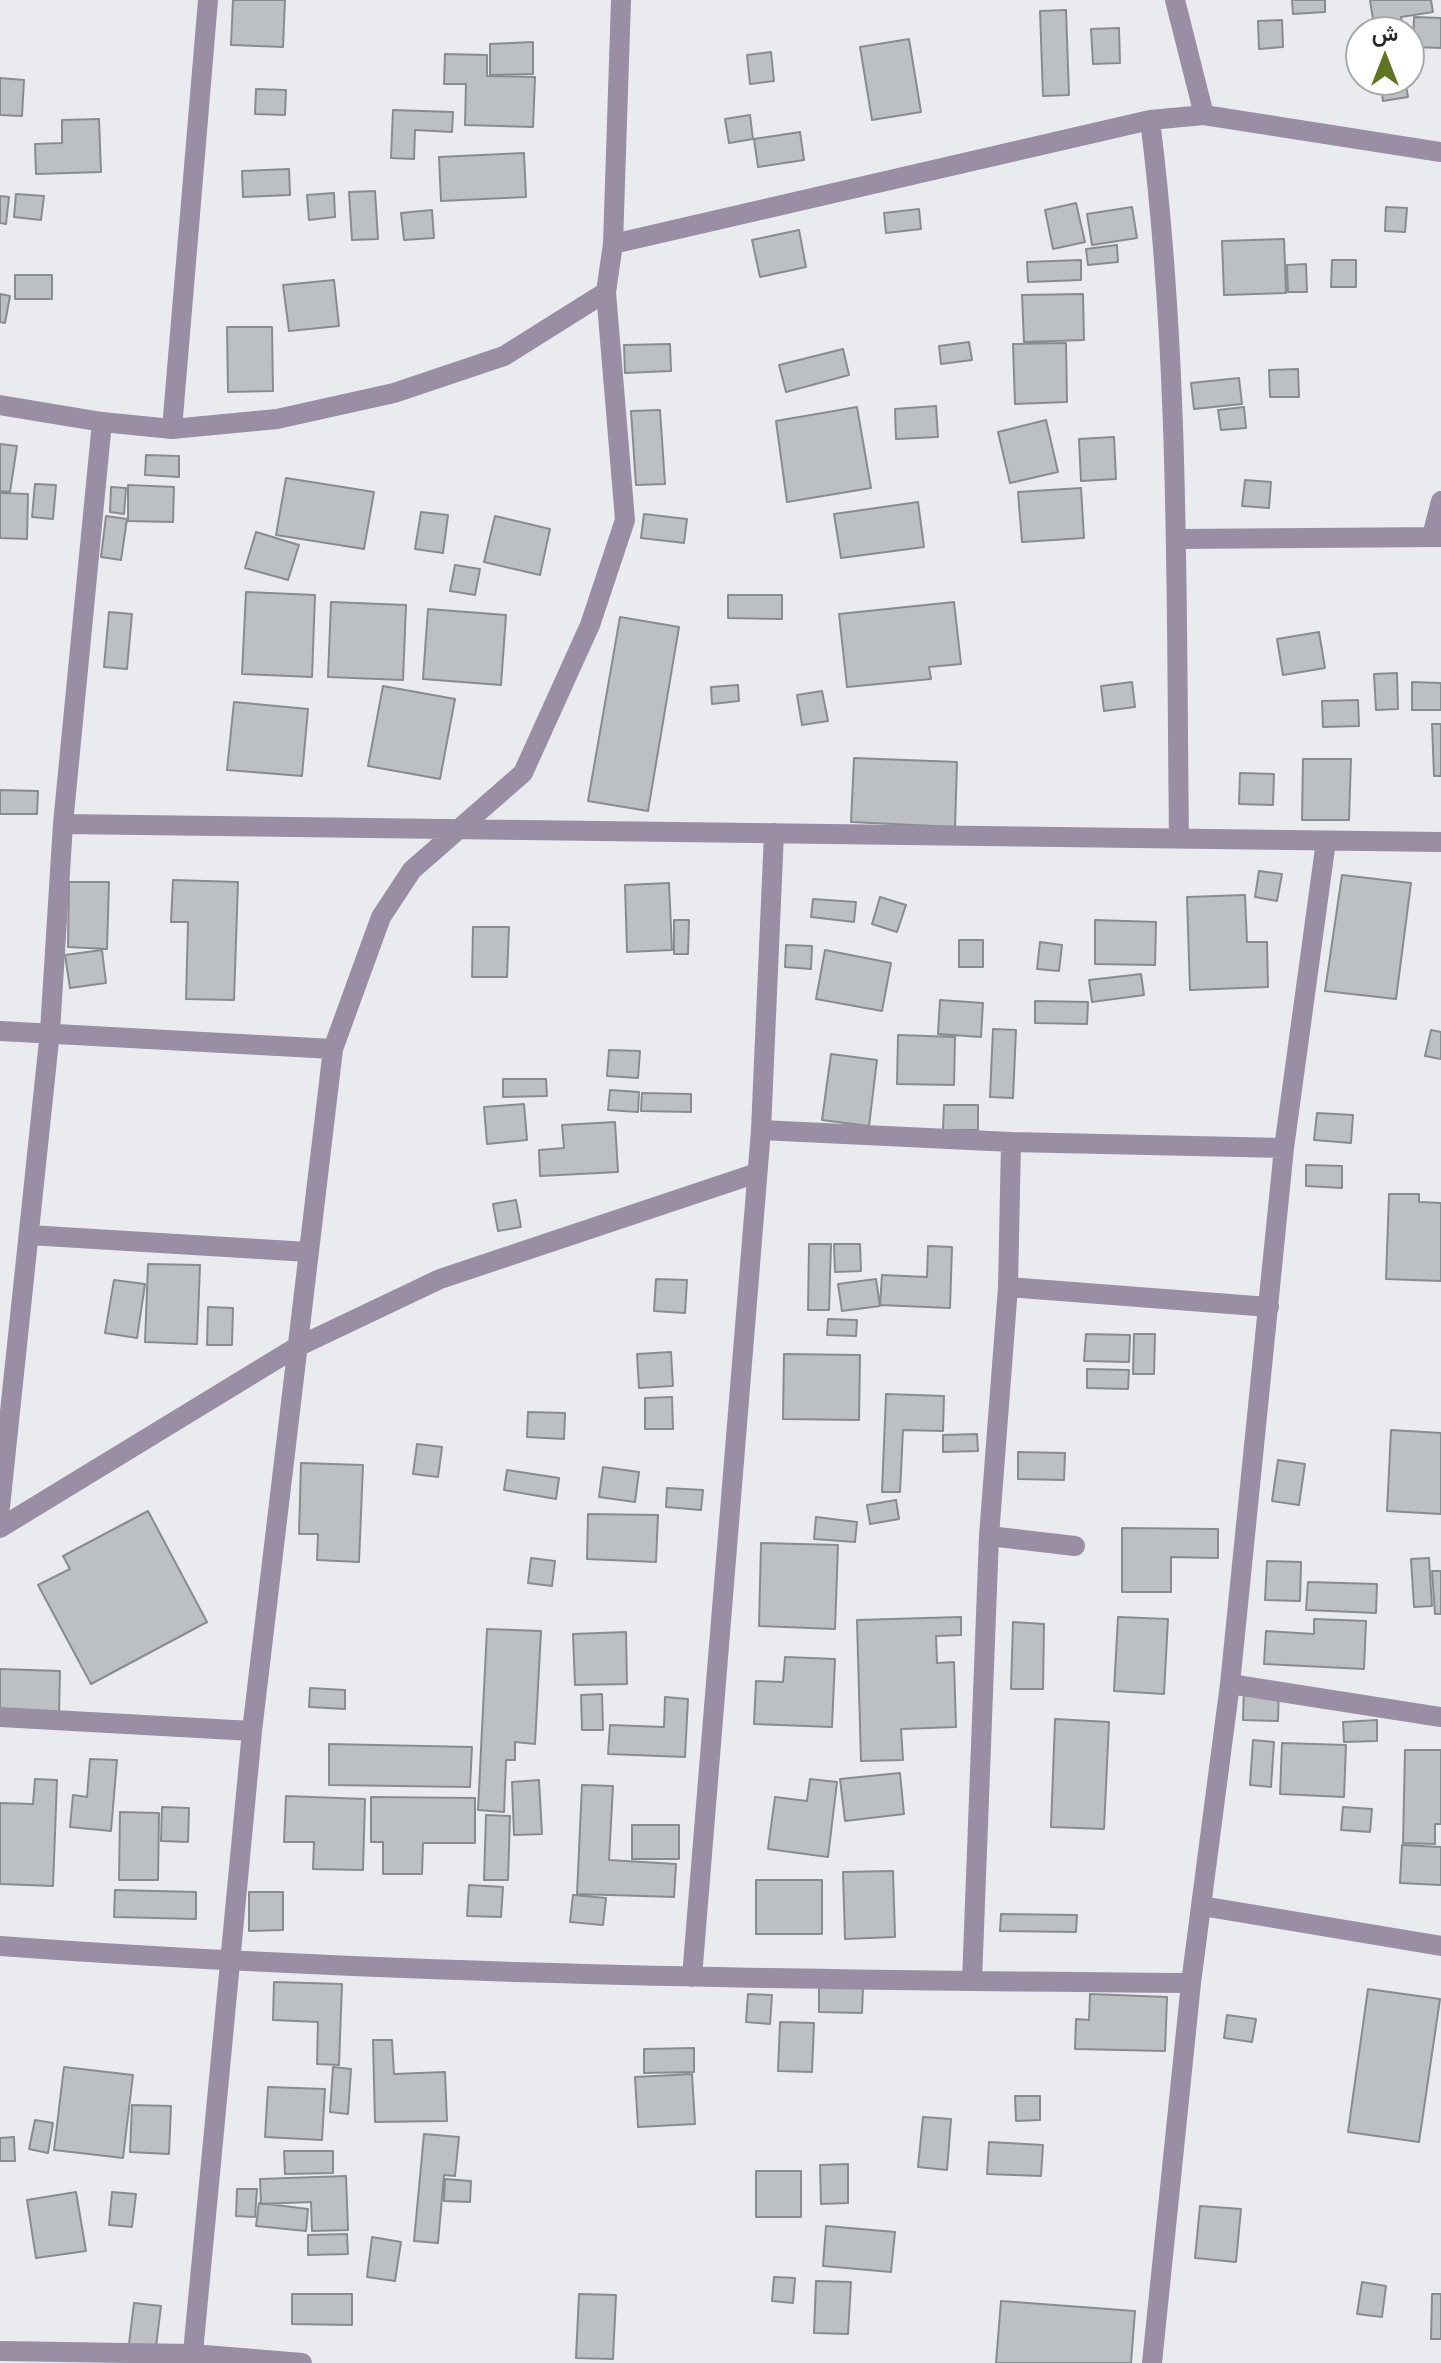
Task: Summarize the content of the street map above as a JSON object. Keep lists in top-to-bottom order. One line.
{"north":"top"}
